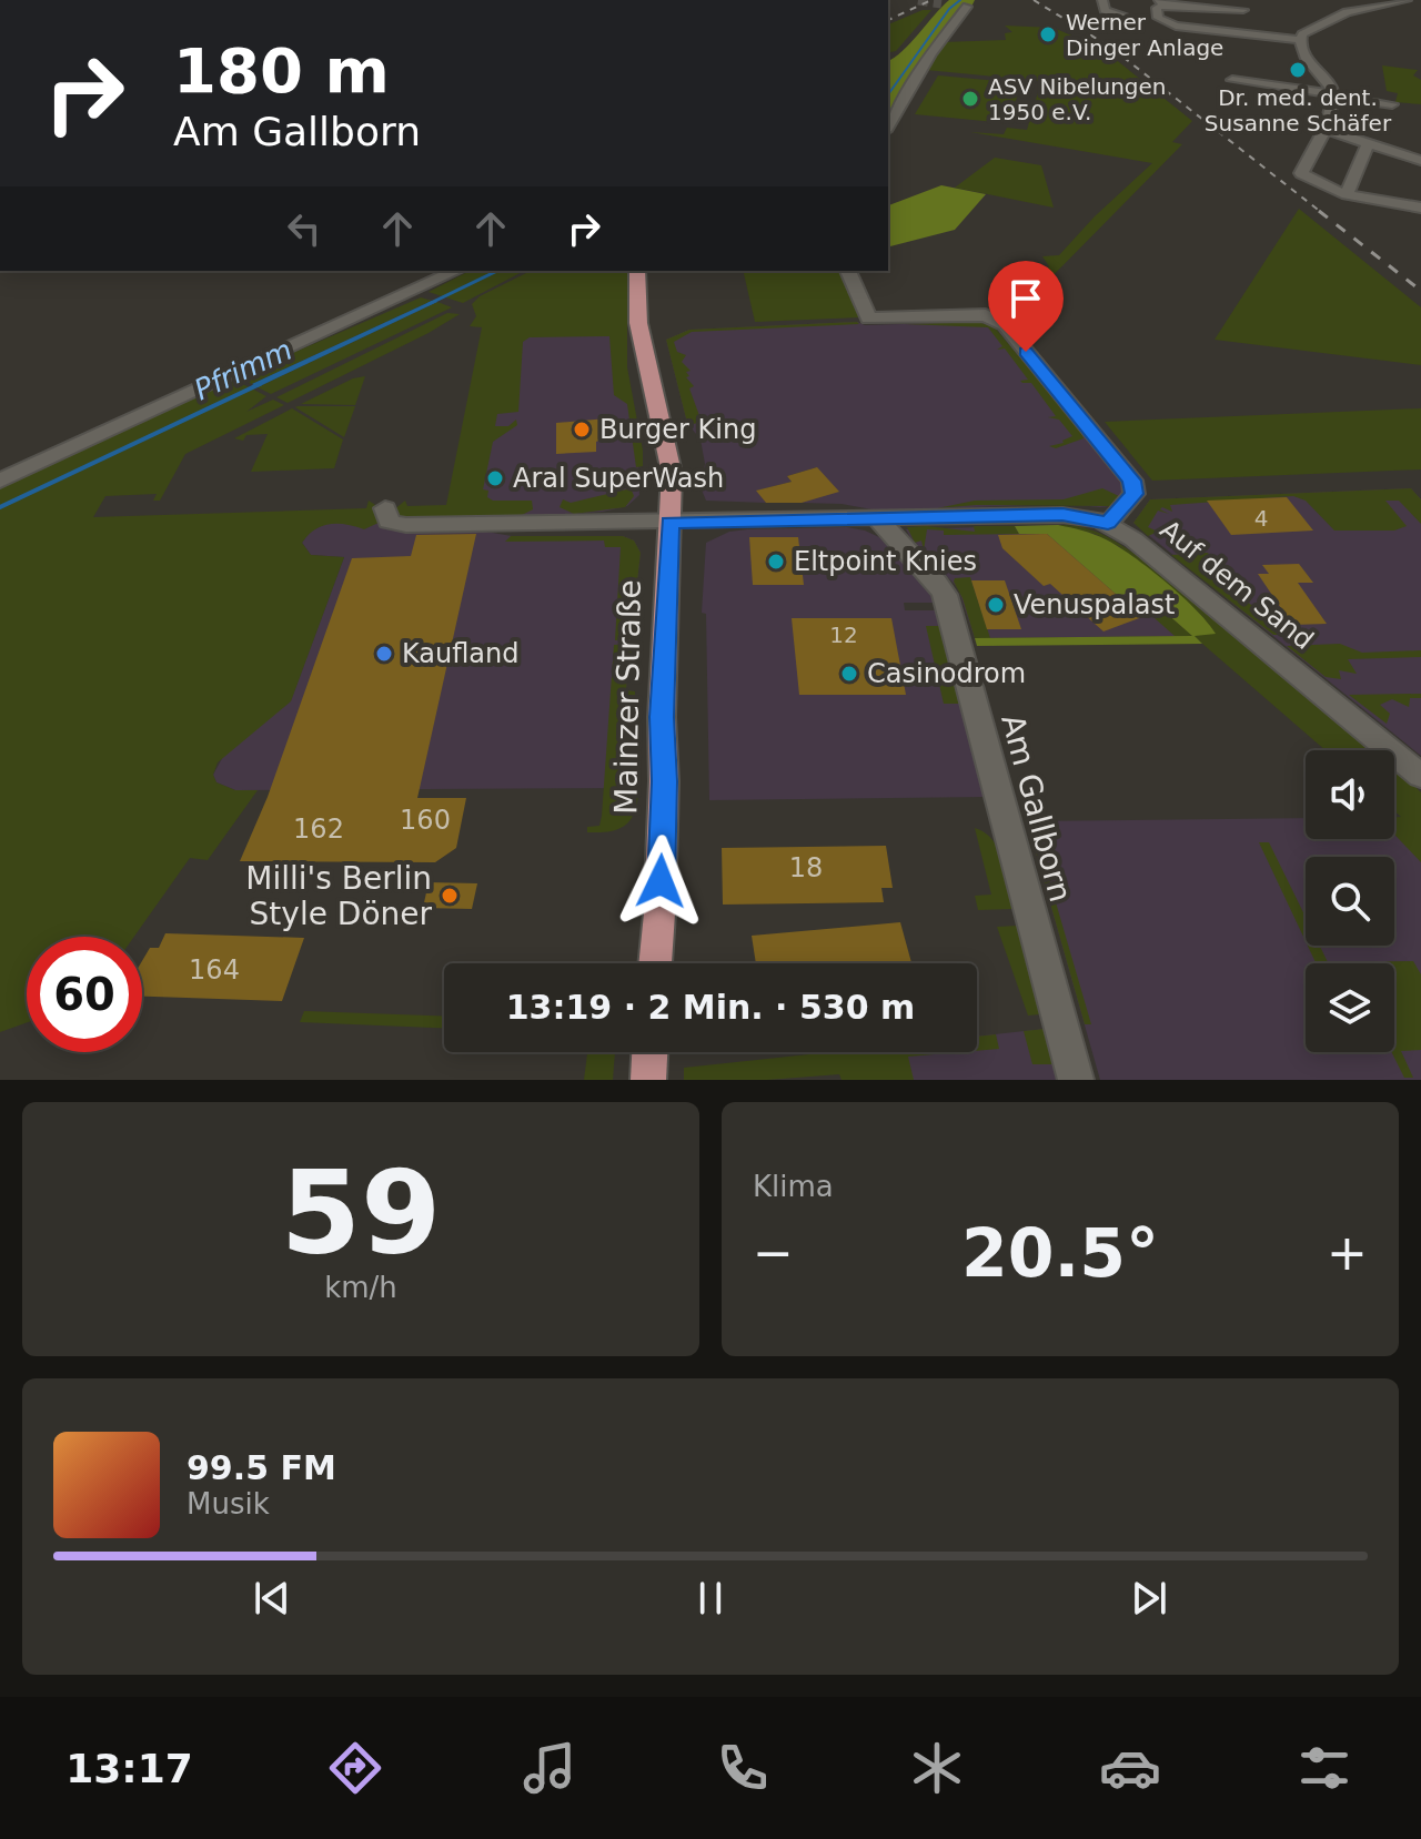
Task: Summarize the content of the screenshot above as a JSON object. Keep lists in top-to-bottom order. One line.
{"streets":{"main road":["Mainzer Straße"],"street":["Auf dem Sand","Am Gallborn"]},"crossings":[["Auf dem Sand","Am Gallborn"]],"water":["Pfrimm"],"places":["Werner Dinger Anlage","Dr. med. dent. Susanne Schäfer","ASV Nibelungen 1950 e.V.","Burger King","Aral SuperWash","Eltpoint Knies","Venuspalast","Kaufland","Casinodrom","Milli's Berlin Style Döner"],"house_numbers":["4","12","160","162","18","164"],"page":{"turn":["180 m","Am Gallborn"],"limit":"60","trip":"13:19 · 2 Min. · 530 m","tile":[["59","km/h"],"Klima"],"heat":["−","20.5°","+"],"song":["99.5 FM","Musik"],"tabs":"13:17"}}
